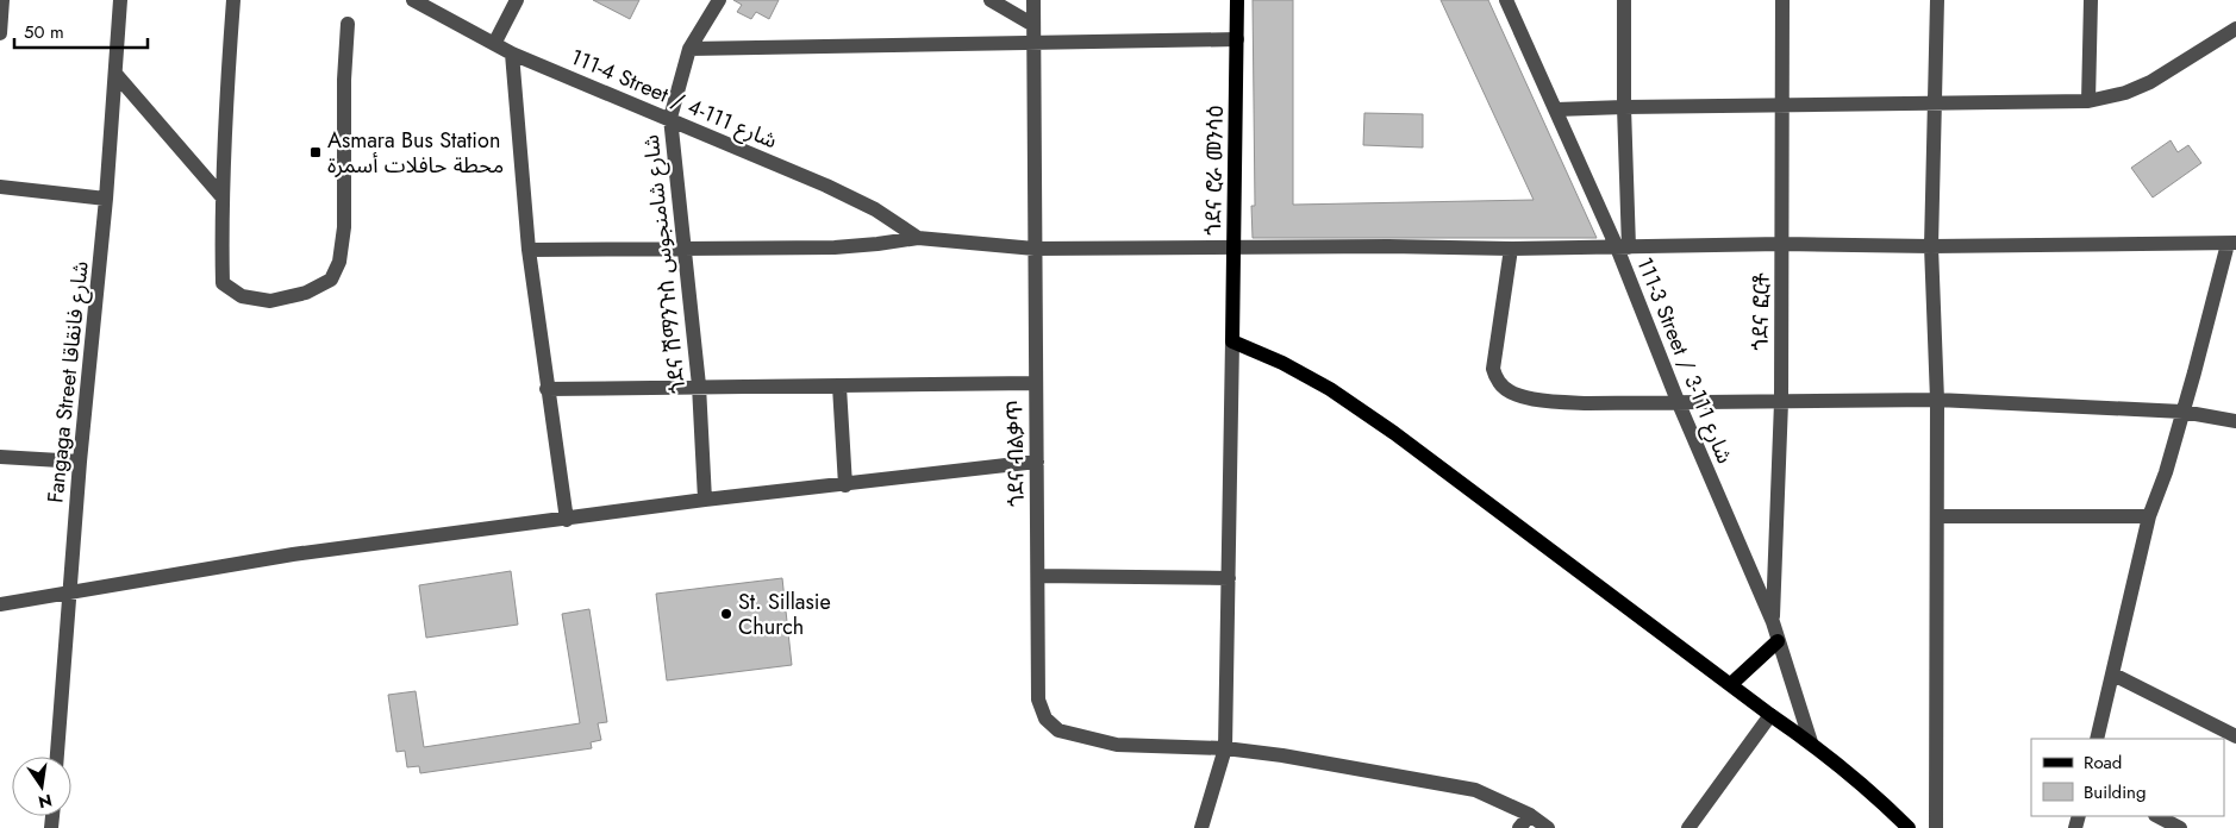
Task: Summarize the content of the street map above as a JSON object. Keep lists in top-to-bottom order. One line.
{"streets":{"main road":["ጎደና ሮራ መንሳዕ"],"street":["111-4 Street / شارع 111-4","ጎደና ሽማንጉስ شارع شامنجوس","ጎደና ፎርቶ","111-3 Street / شارع 111-3","Fangaga Street شارع فانقاقا","ጎደና ብልቃጥ"]},"crossings":[["111-4 Street / شارع 111-4","ጎደና ሽማንጉስ شارع شامنجوس"],["ጎደና ፎርቶ","111-3 Street / شارع 111-3"]],"places":{"transit":["Asmara Bus Station محطة حافلات أسمرة"],"other":["St. Sillasie Church"]},"legend":["Road","Building"],"scale_bar":"50 m","north":"bottom"}
